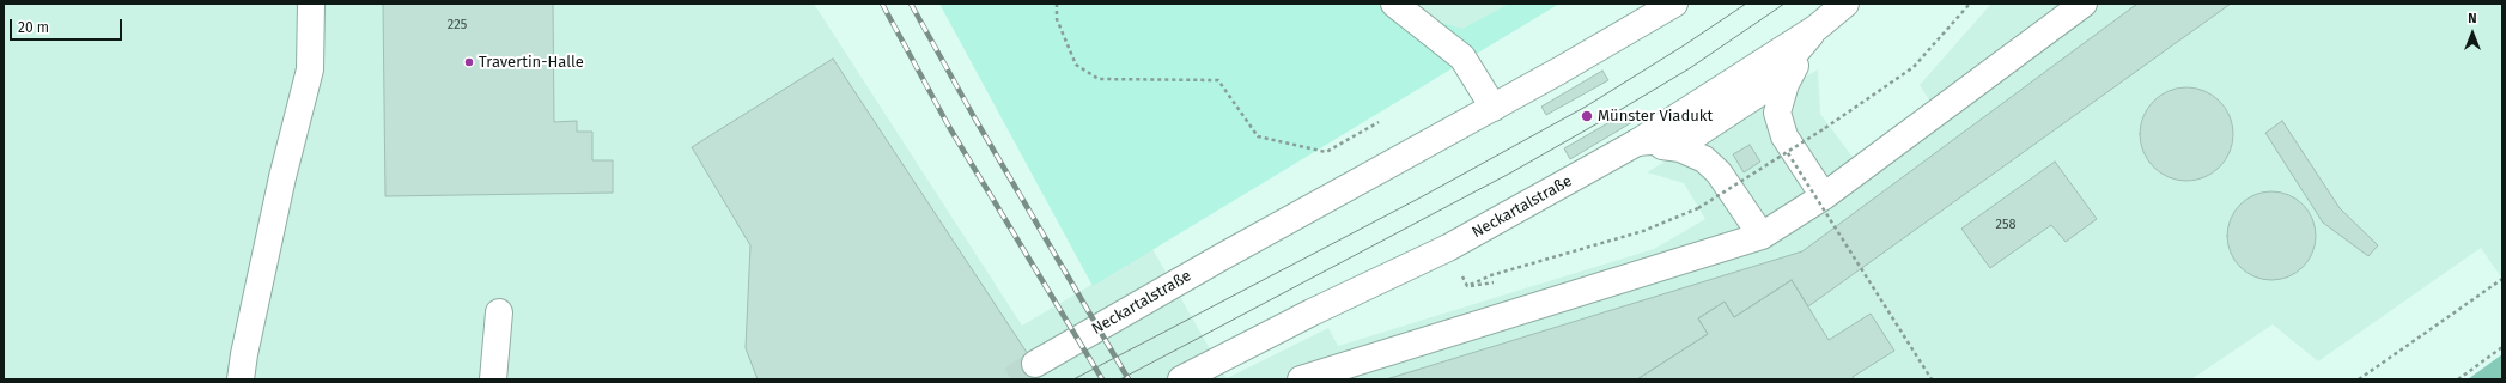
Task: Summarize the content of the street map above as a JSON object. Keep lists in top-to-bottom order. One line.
{"streets":{"main road":["Neckartalstraße"]},"places":["Travertin-Halle","Münster Viadukt"],"house_numbers":["225","258"],"scale_bar":"20 m","north":"top"}
